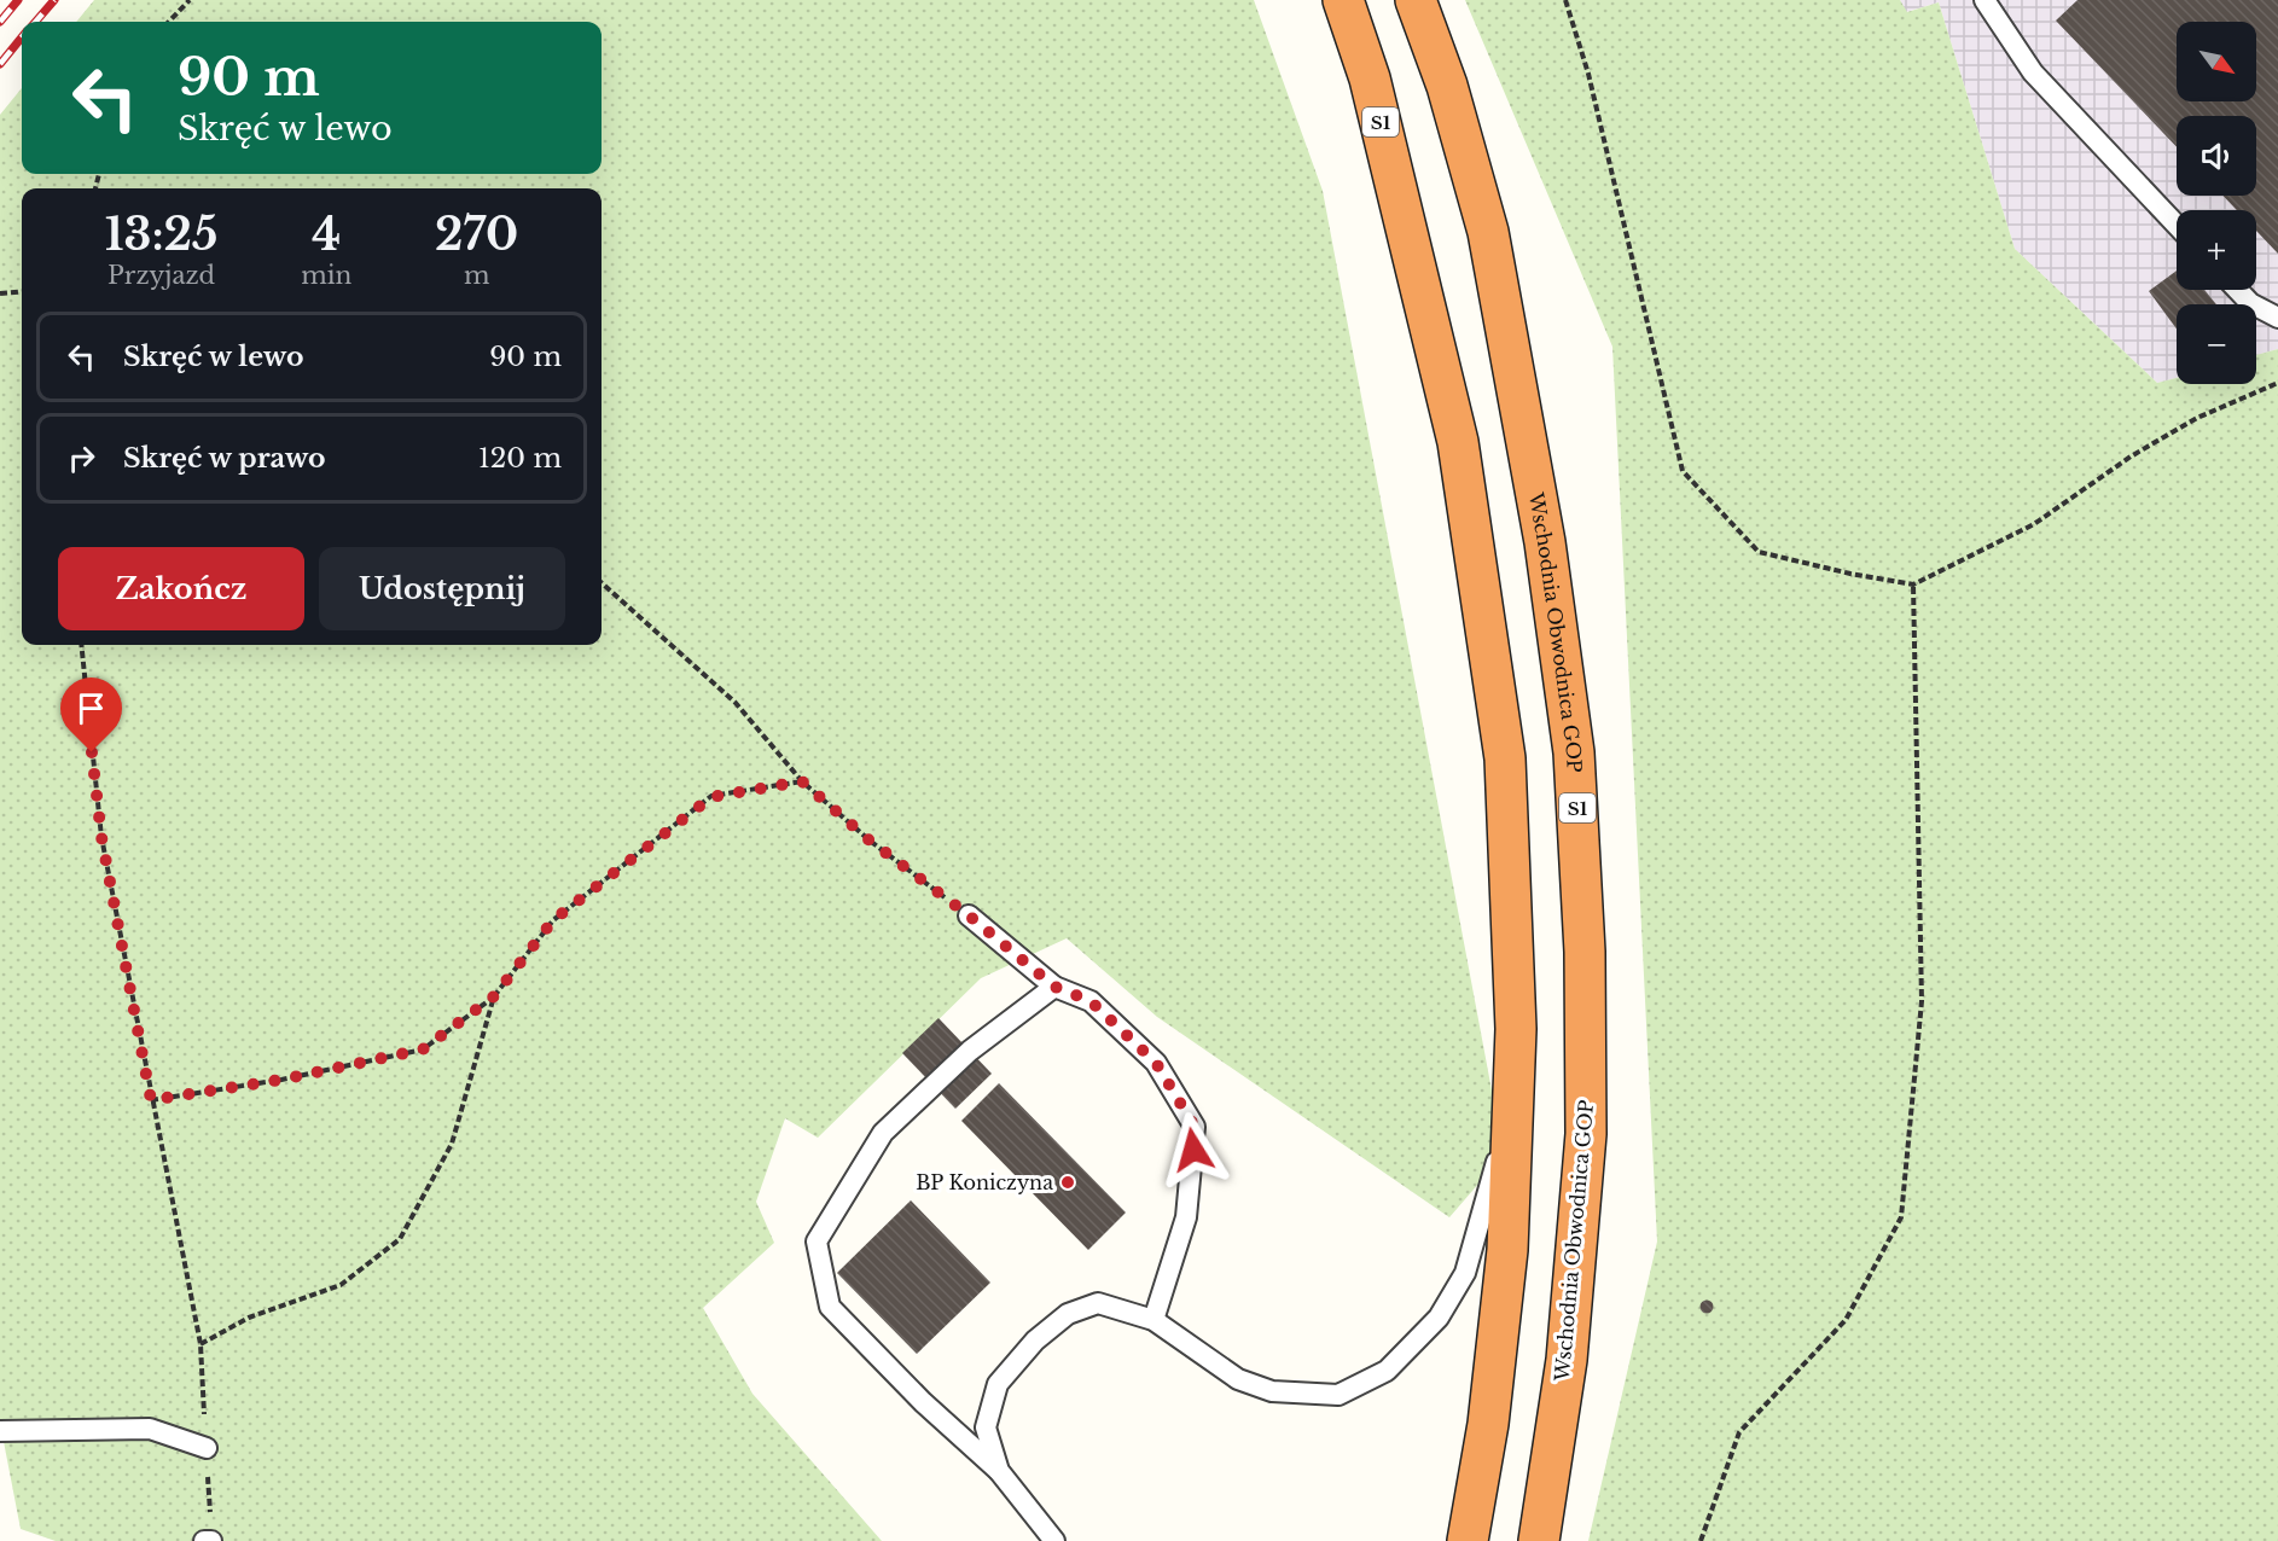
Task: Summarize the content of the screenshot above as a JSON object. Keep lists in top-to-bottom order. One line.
{"streets":{"highway":["S1","Wschodnia Obwodnica GOP"]},"places":["BP Koniczyna"],"north":"bottom right","page":{"map_buttons":["+","−"],"turn":["90 m","Skręć w lewo"],"eta":["13:25","Przyjazd","4","min","270","m"],"list":[{"name":"Skręć w lewo","value":"90 m"},{"name":"Skręć w prawo","value":"120 m"}],"buttons":["Zakończ","Udostępnij"]}}
